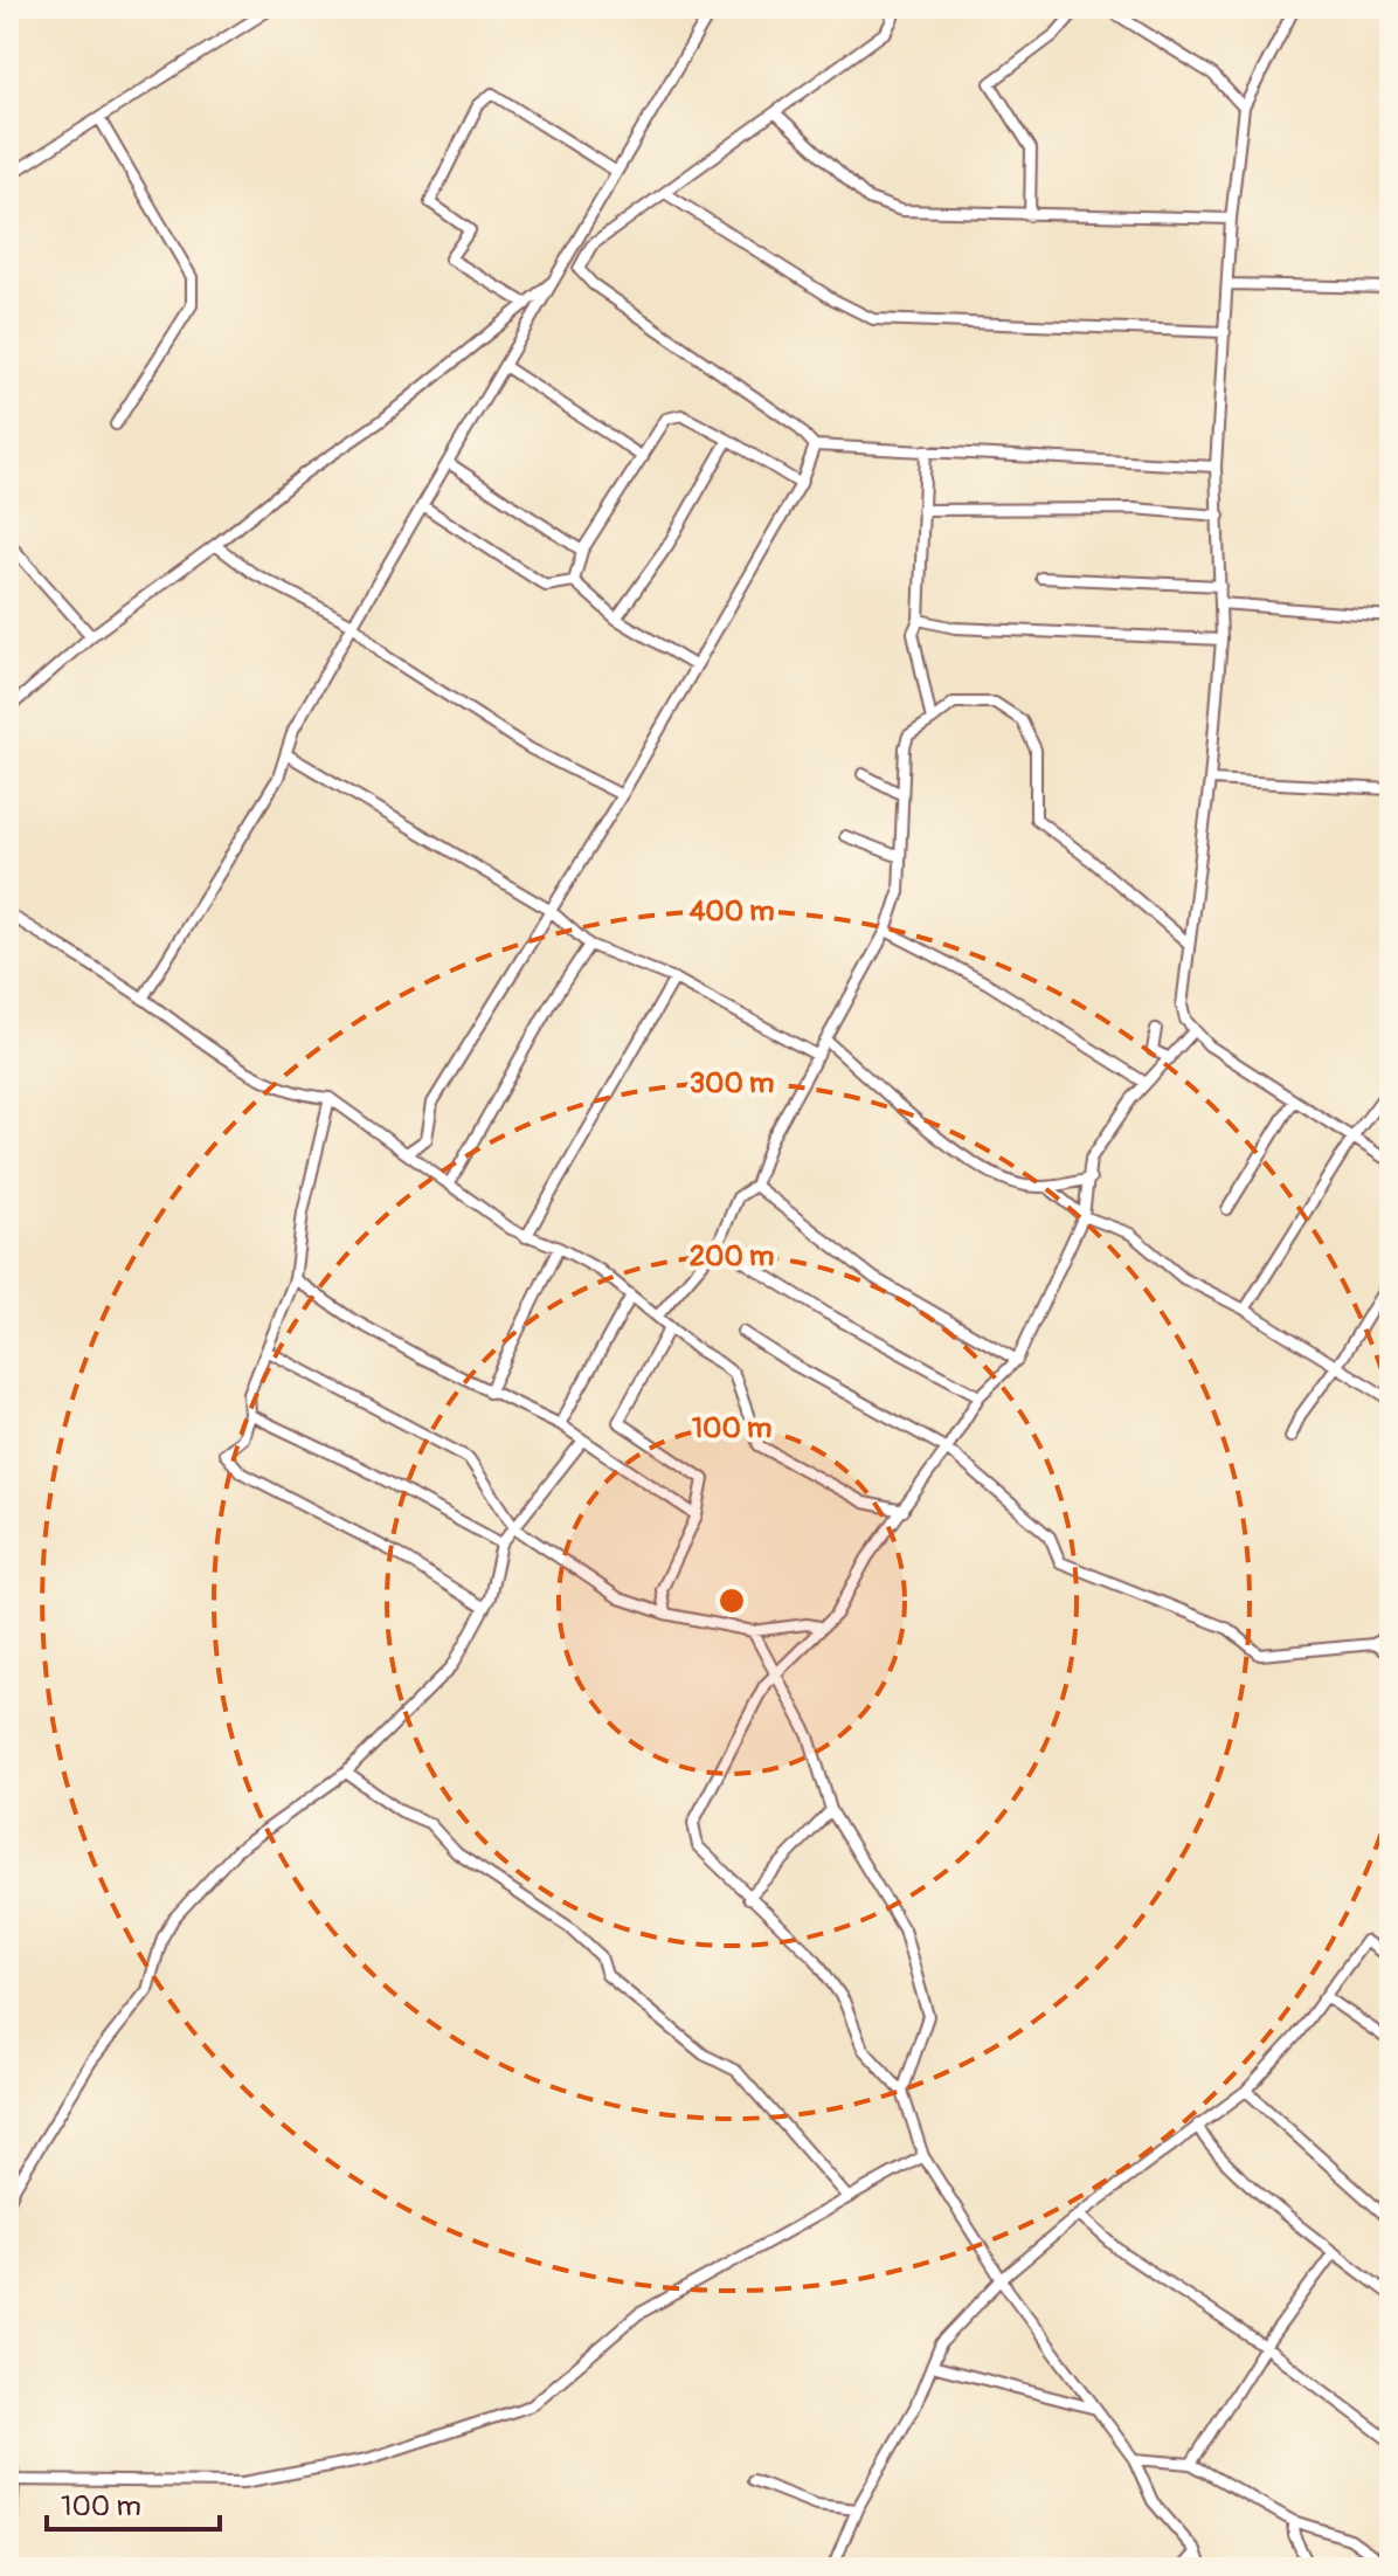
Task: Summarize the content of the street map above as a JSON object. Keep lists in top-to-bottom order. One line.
{"scale_bar":"100 m","rings":["400 m","300 m","200 m","100 m"]}
